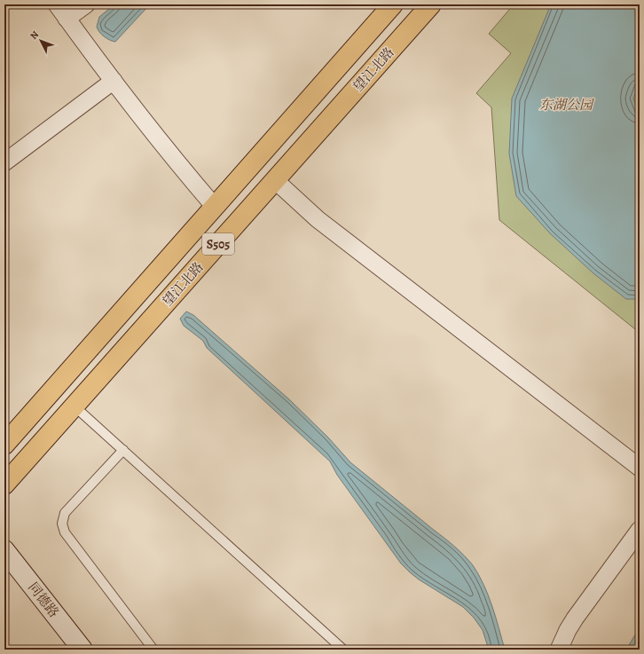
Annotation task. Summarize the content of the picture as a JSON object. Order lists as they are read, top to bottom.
{
  "streets": {
    "main road": ["望江北路", "S505"],
    "street": ["同德路"]
  },
  "parks": ["东湖公园"],
  "north": "top left"
}
